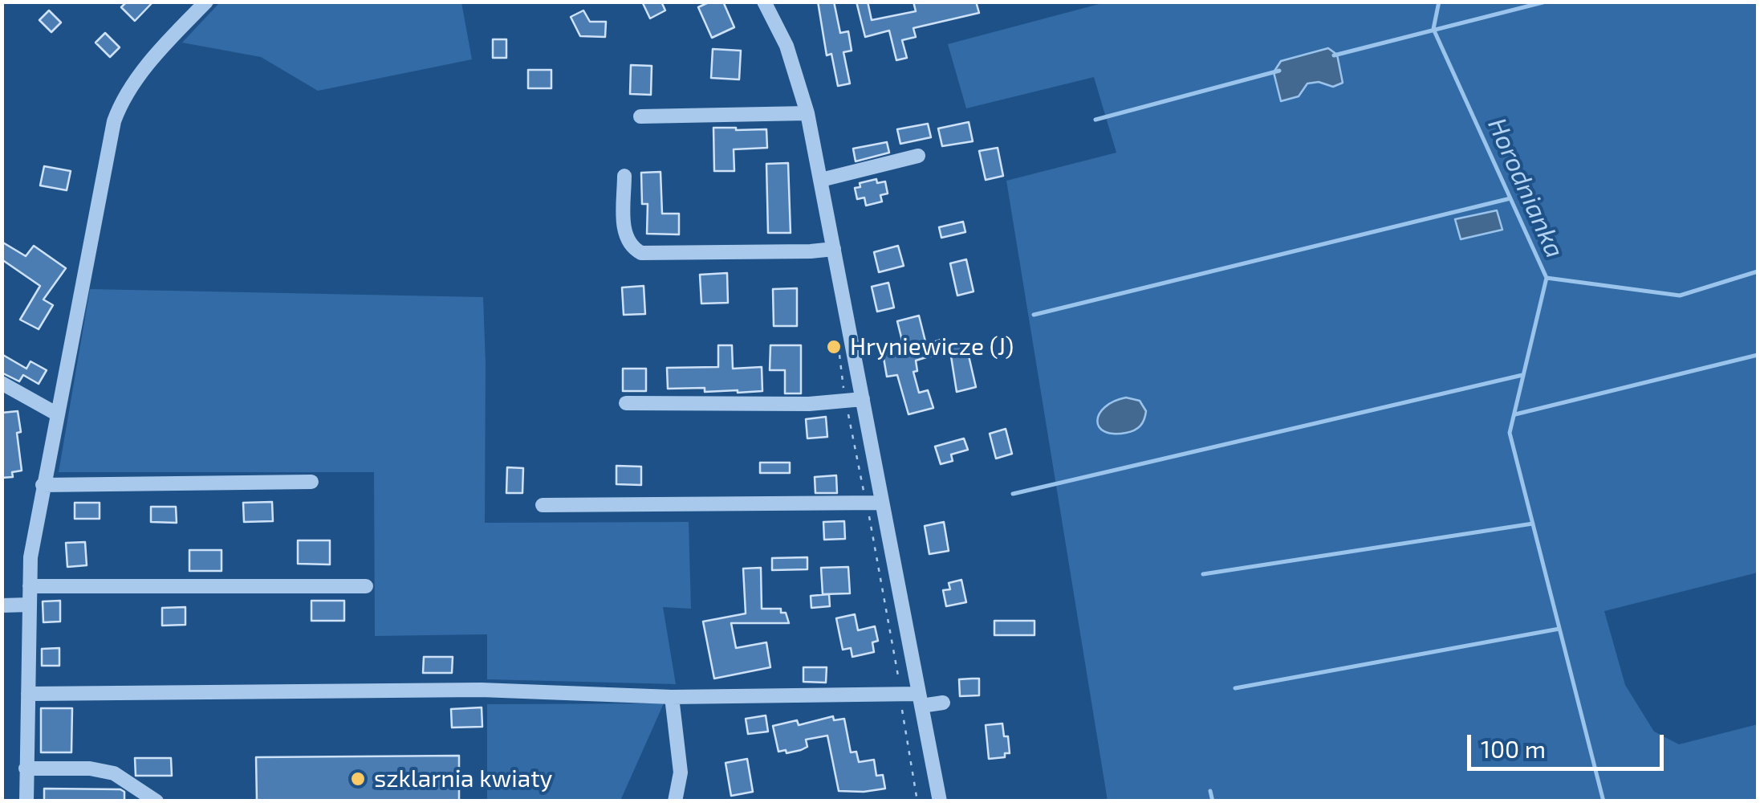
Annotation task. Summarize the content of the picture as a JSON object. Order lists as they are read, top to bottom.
{
  "water": ["Horodnianka"],
  "places": ["Hryniewicze (J)", "szklarnia kwiaty"],
  "scale_bar": "100 m"
}
